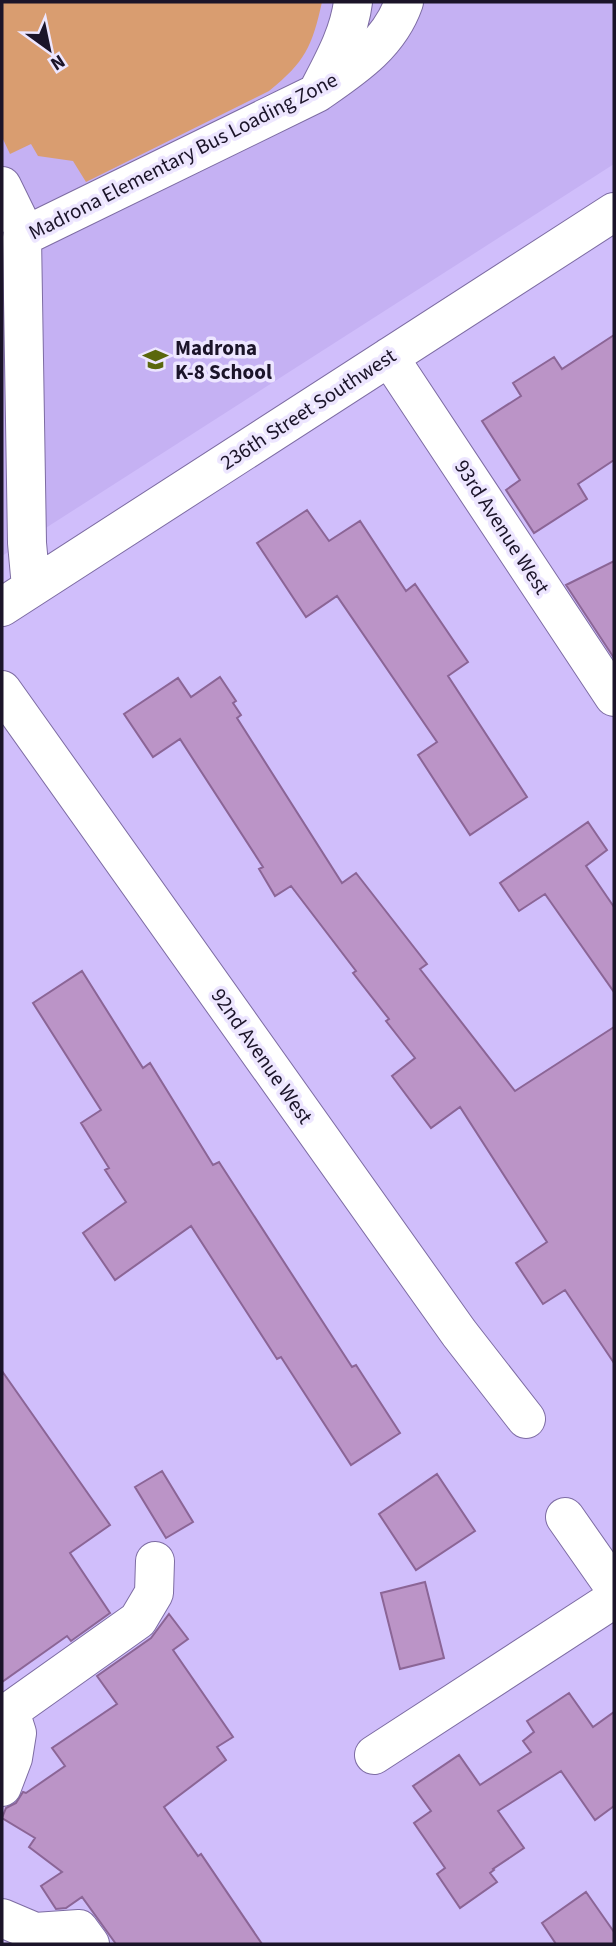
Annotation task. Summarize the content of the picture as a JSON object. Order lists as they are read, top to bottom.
{
  "streets": {
    "street": [
      "Madrona Elementary Bus Loading Zone",
      "236th Street Southwest",
      "93rd Avenue West",
      "92nd Avenue West"
    ]
  },
  "crossings": [
    ["Madrona Elementary Bus Loading Zone", "236th Street Southwest"],
    ["236th Street Southwest", "93rd Avenue West"]
  ],
  "places": {
    "school or university": ["Madrona K-8 School"]
  },
  "north": "bottom right"
}
